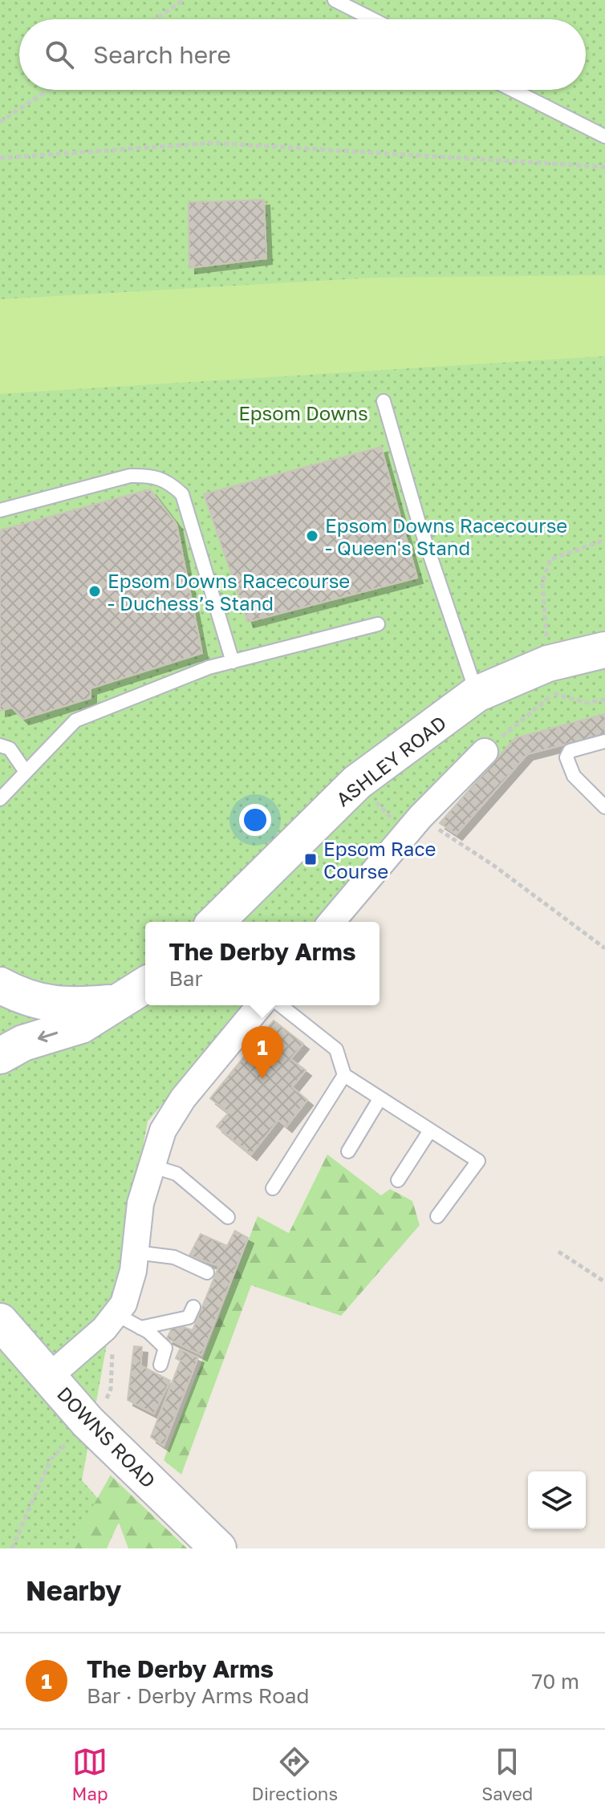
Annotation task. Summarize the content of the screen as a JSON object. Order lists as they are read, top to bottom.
{
  "streets": {
    "main road": ["ASHLEY ROAD", "DOWNS ROAD"]
  },
  "parks": ["Epsom Downs"],
  "places": {
    "other": ["Epsom Downs Racecourse - Queen's Stand", "Epsom Downs Racecourse - Duchess’s Stand"],
    "transit": ["Epsom Race Course"]
  },
  "page": {
    "search": "Search here",
    "popup": ["The Derby Arms", "Bar"],
    "pins": "1",
    "heading": "Nearby",
    "list": [
      {
        "mark": "1",
        "name": "The Derby Arms",
        "note": "Bar · Derby Arms Road",
        "value": "70 m"
      }
    ],
    "nav": ["Map", "Directions", "Saved"]
  }
}
